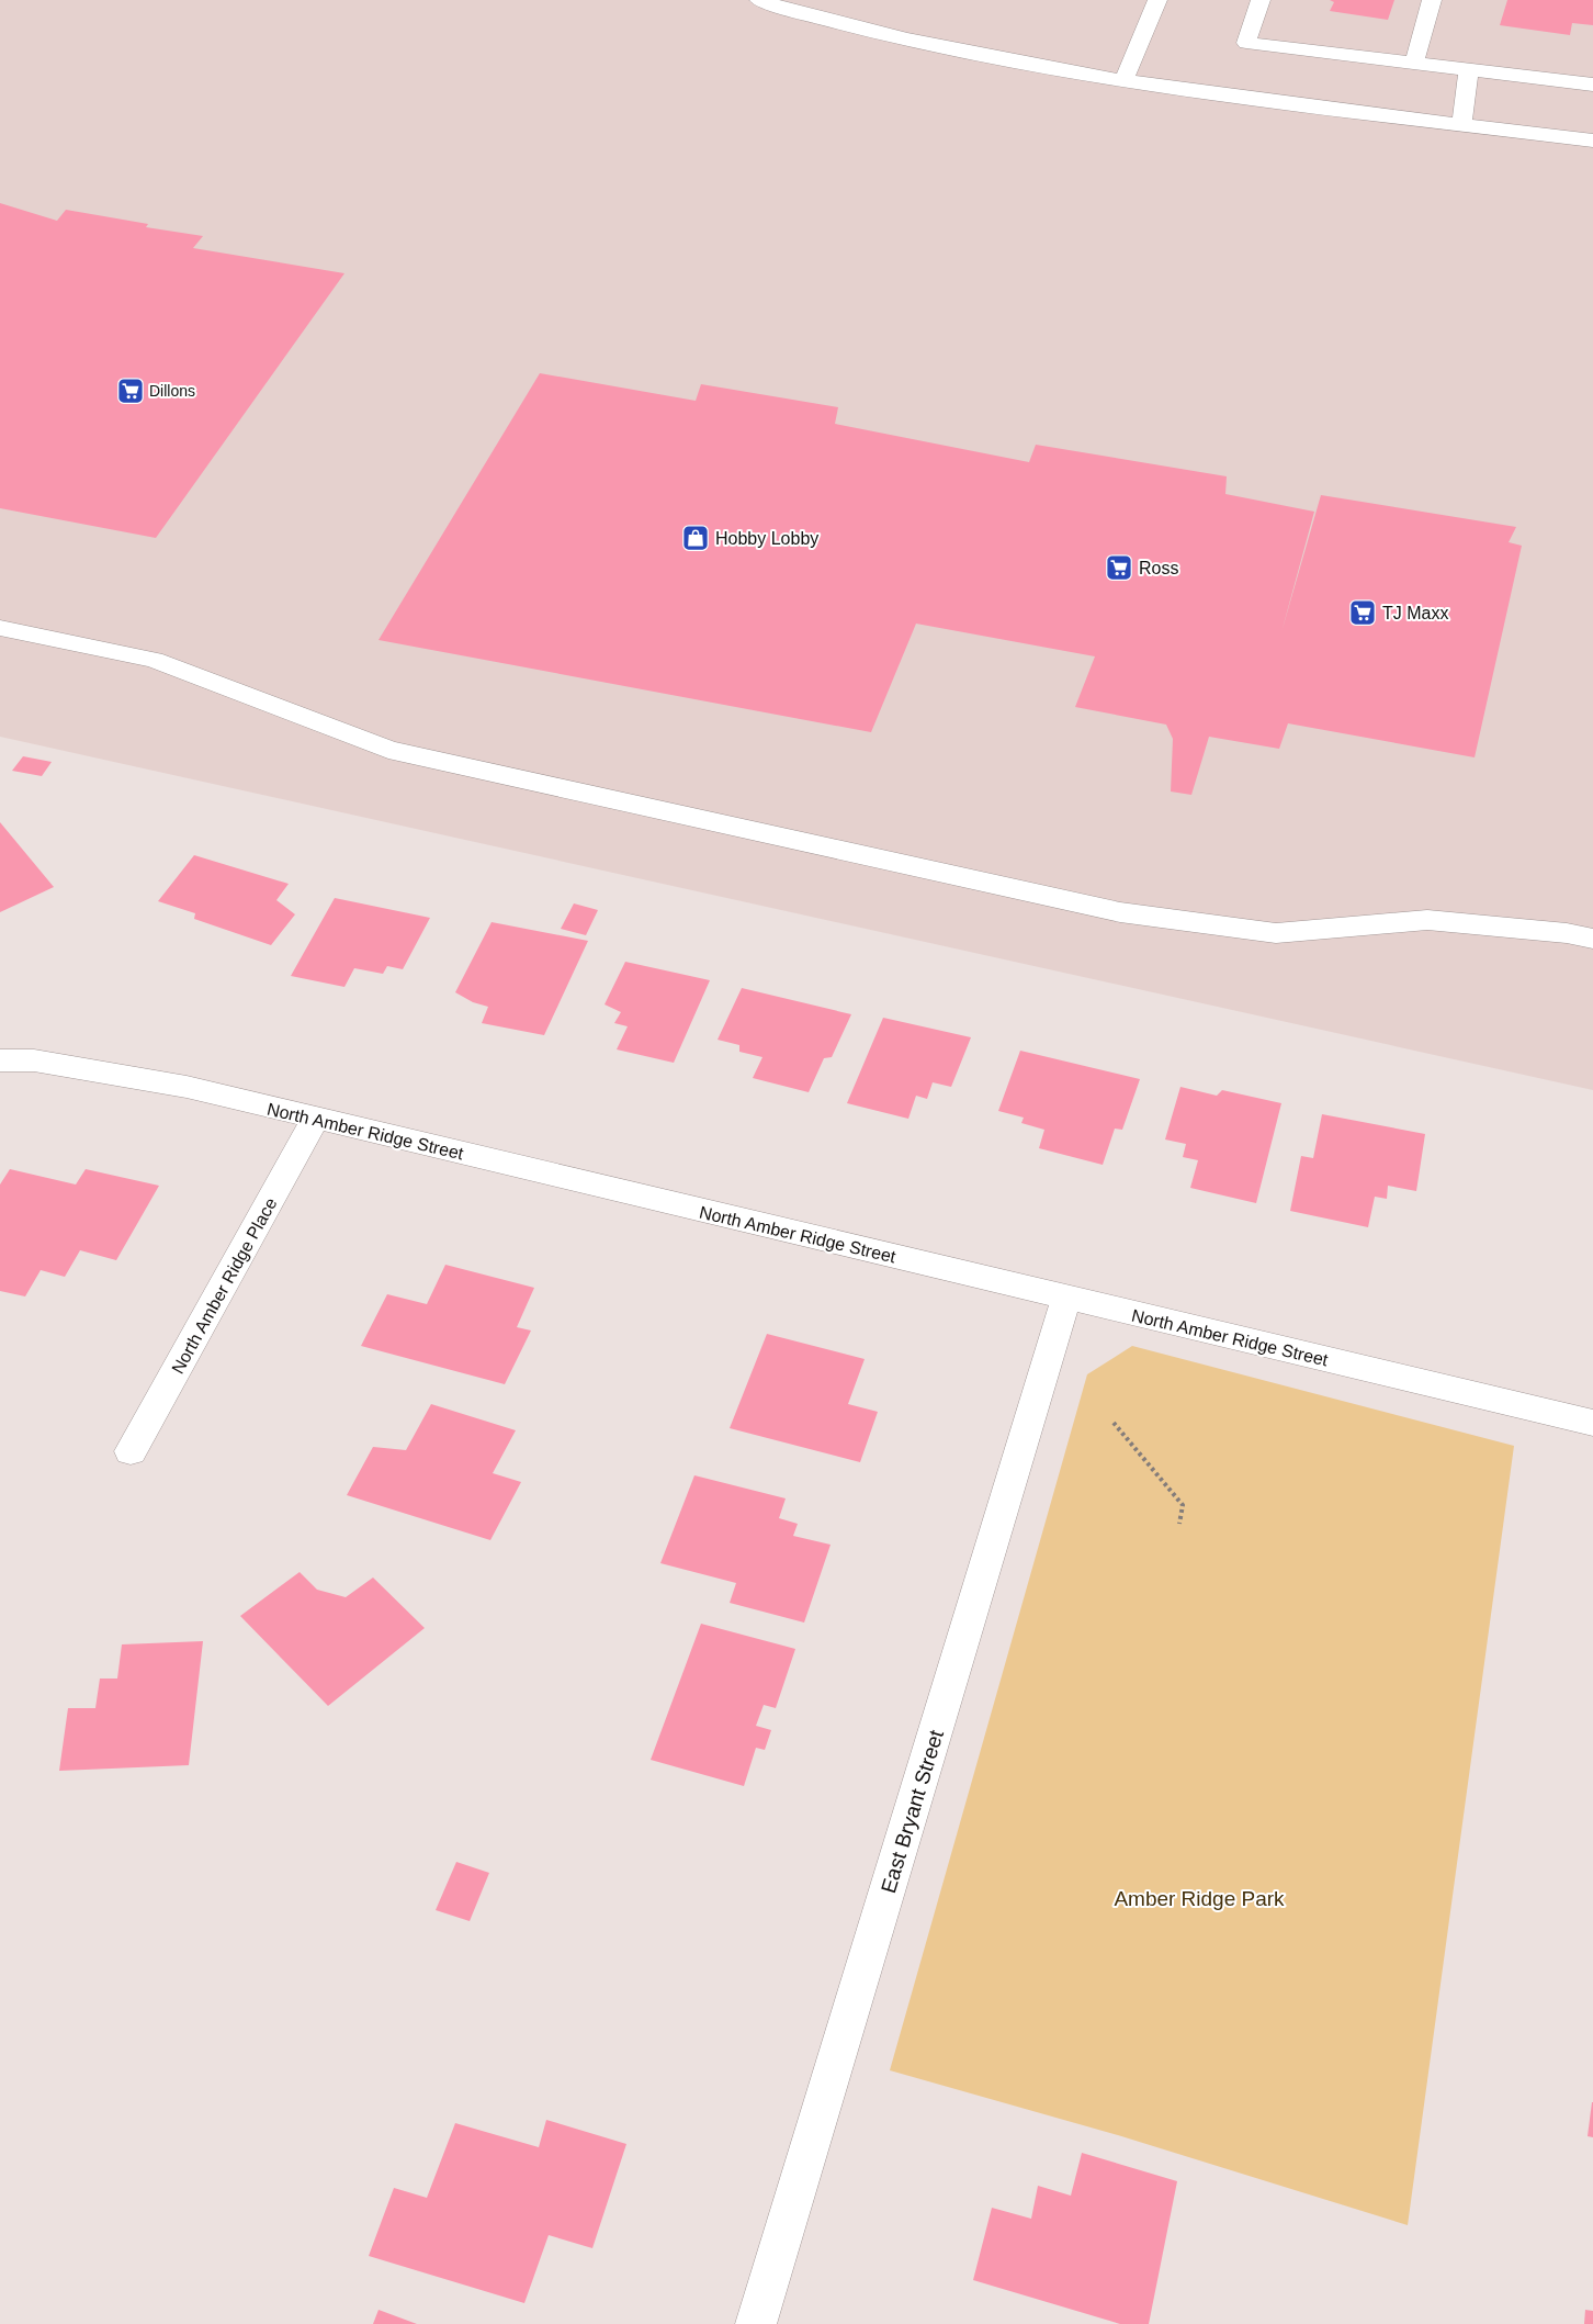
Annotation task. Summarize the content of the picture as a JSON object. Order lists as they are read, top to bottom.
{
  "streets": {
    "street": ["North Amber Ridge Street", "North Amber Ridge Place", "East Bryant Street"]
  },
  "crossings": [
    ["North Amber Ridge Street", "North Amber Ridge Place"],
    ["North Amber Ridge Street", "East Bryant Street"]
  ],
  "parks": ["Amber Ridge Park"],
  "places": {
    "supermarket": ["Dillons", "Ross", "TJ Maxx"],
    "shop": ["Hobby Lobby"]
  }
}
